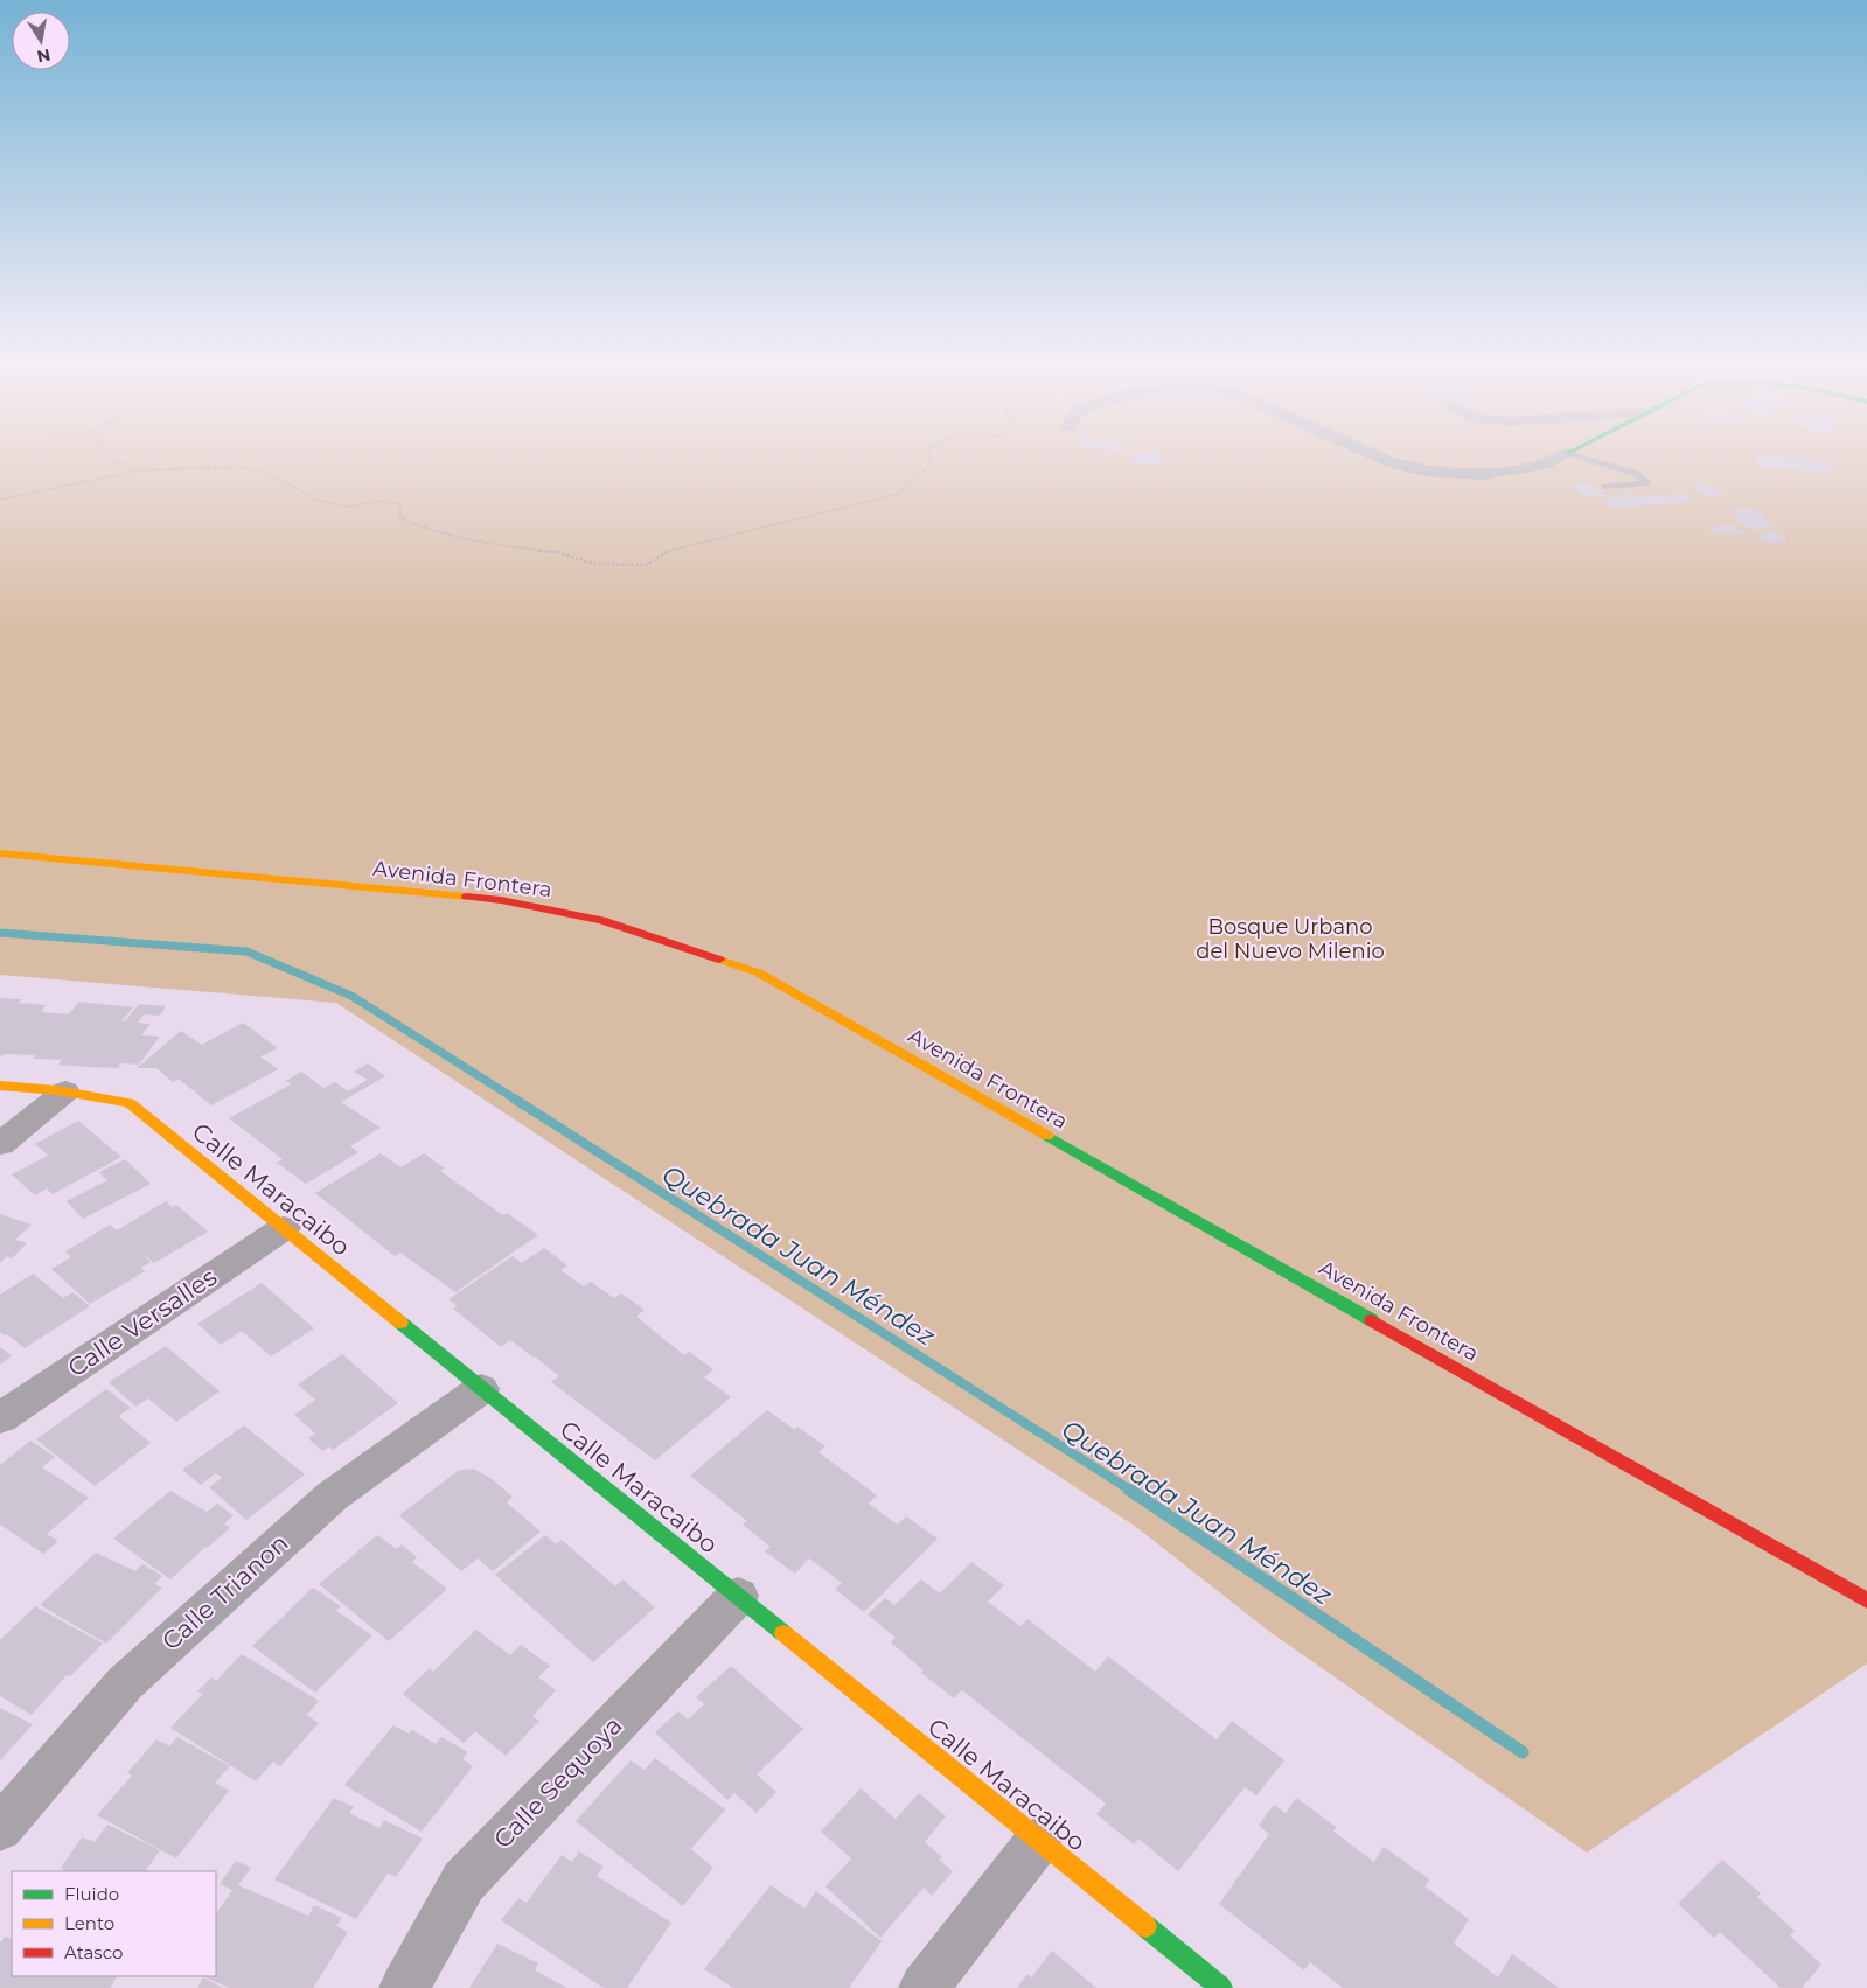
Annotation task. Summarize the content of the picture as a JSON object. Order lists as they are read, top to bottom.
{
  "streets": {
    "street": [
      "Avenida Frontera",
      "Calle Maracaibo",
      "Calle Versalles",
      "Calle Trianon",
      "Calle Sequoya"
    ]
  },
  "crossings": [
    ["Calle Maracaibo", "Calle Versalles"],
    ["Calle Maracaibo", "Calle Trianon"],
    ["Calle Maracaibo", "Calle Sequoya"]
  ],
  "water": ["Quebrada Juan Méndez"],
  "parks": ["Bosque Urbano del Nuevo Milenio"],
  "legend": ["Fluido", "Lento", "Atasco"],
  "north": "bottom"
}
